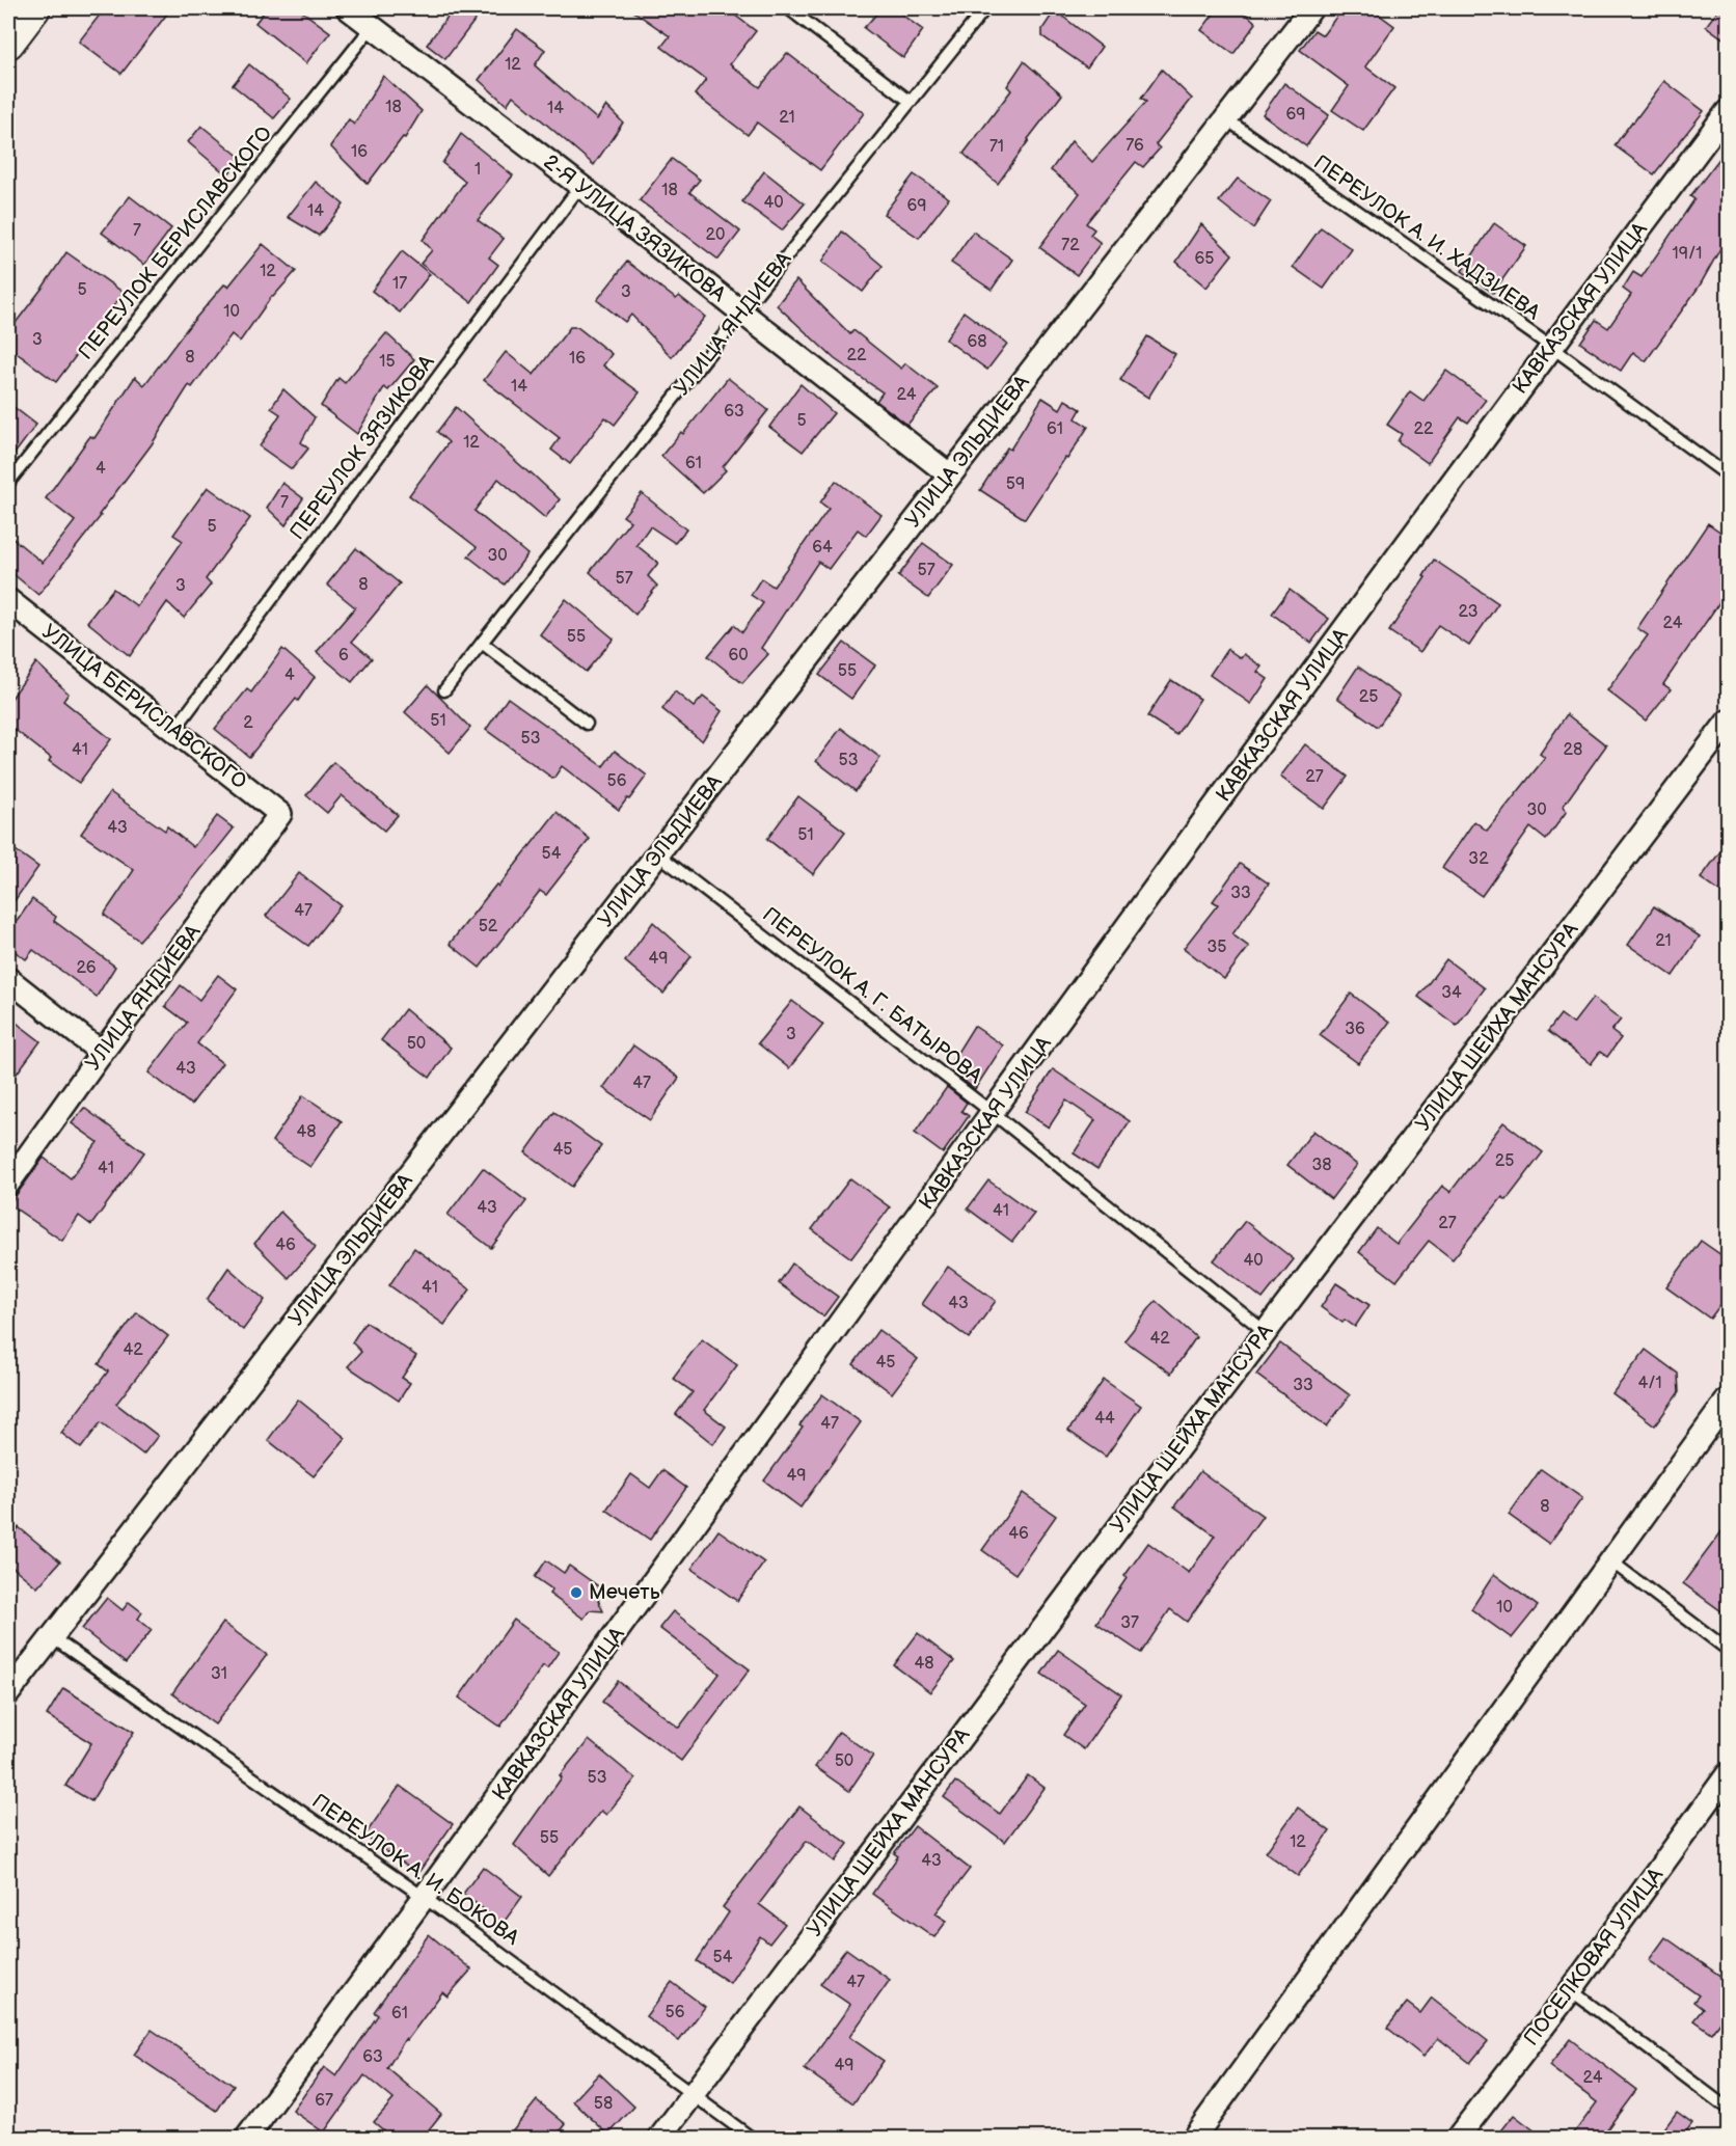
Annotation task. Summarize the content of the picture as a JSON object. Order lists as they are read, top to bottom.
{
  "streets": {
    "street": [
      "2-Я УЛИЦА ЗЯЗИКОВА",
      "КАВКАЗСКАЯ УЛИЦА",
      "УЛИЦА ЯНДИЕВА",
      "УЛИЦА ЭЛЬДИЕВА",
      "УЛИЦА БЕРИСЛАВСКОГО",
      "УЛИЦА ШЕЙХА МАНСУРА",
      "ПОСЕЛКОВАЯ УЛИЦА"
    ],
    "lane": [
      "ПЕРЕУЛОК А. И. ХАДЗИЕВА",
      "ПЕРЕУЛОК БЕРИСЛАВСКОГО",
      "ПЕРЕУЛОК ЗЯЗИКОВА",
      "ПЕРЕУЛОК А. Г. БАТЫРОВА",
      "ПЕРЕУЛОК А. И. БОКОВА"
    ]
  },
  "crossings": [
    ["2-Я УЛИЦА ЗЯЗИКОВА", "ПЕРЕУЛОК БЕРИСЛАВСКОГО"],
    ["2-Я УЛИЦА ЗЯЗИКОВА", "УЛИЦА ЯНДИЕВА"],
    ["2-Я УЛИЦА ЗЯЗИКОВА", "ПЕРЕУЛОК ЗЯЗИКОВА"],
    ["2-Я УЛИЦА ЗЯЗИКОВА", "УЛИЦА ЭЛЬДИЕВА"],
    ["ПЕРЕУЛОК А. И. ХАДЗИЕВА", "КАВКАЗСКАЯ УЛИЦА"],
    ["ПЕРЕУЛОК А. И. ХАДЗИЕВА", "УЛИЦА ЭЛЬДИЕВА"],
    ["КАВКАЗСКАЯ УЛИЦА", "ПЕРЕУЛОК А. Г. БАТЫРОВА"],
    ["КАВКАЗСКАЯ УЛИЦА", "ПЕРЕУЛОК А. И. БОКОВА"],
    ["УЛИЦА ЯНДИЕВА", "УЛИЦА БЕРИСЛАВСКОГО"],
    ["ПЕРЕУЛОК ЗЯЗИКОВА", "УЛИЦА БЕРИСЛАВСКОГО"],
    ["УЛИЦА ЭЛЬДИЕВА", "ПЕРЕУЛОК А. Г. БАТЫРОВА"],
    ["УЛИЦА ЭЛЬДИЕВА", "ПЕРЕУЛОК А. И. БОКОВА"],
    ["ПЕРЕУЛОК А. Г. БАТЫРОВА", "УЛИЦА ШЕЙХА МАНСУРА"],
    ["УЛИЦА ШЕЙХА МАНСУРА", "ПЕРЕУЛОК А. И. БОКОВА"]
  ],
  "places": ["Мечеть"],
  "house_numbers": [
    "12",
    "18",
    "14",
    "69",
    "21",
    "76",
    "71",
    "16",
    "1",
    "18",
    "40",
    "69",
    "14",
    "7",
    "20",
    "72",
    "19/1",
    "65",
    "12",
    "17",
    "5",
    "3",
    "10",
    "3",
    "68",
    "22",
    "8",
    "16",
    "15",
    "14",
    "24",
    "63",
    "5",
    "61",
    "22",
    "12",
    "61",
    "4",
    "59",
    "7",
    "5",
    "64",
    "30",
    "57",
    "57",
    "8",
    "3",
    "23",
    "24",
    "55",
    "6",
    "60",
    "55",
    "4",
    "25",
    "51",
    "2",
    "53",
    "41",
    "28",
    "53",
    "27",
    "56",
    "30",
    "43",
    "51",
    "54",
    "32",
    "33",
    "47",
    "52",
    "21",
    "35",
    "49",
    "26",
    "34",
    "36",
    "3",
    "50",
    "43",
    "47",
    "48",
    "45",
    "25",
    "38",
    "41",
    "43",
    "41",
    "27",
    "46",
    "40",
    "41",
    "43",
    "42",
    "42",
    "45",
    "4/1",
    "33",
    "44",
    "47",
    "49",
    "8",
    "46",
    "10",
    "37",
    "48",
    "31",
    "50",
    "53",
    "55",
    "12",
    "43",
    "54",
    "47",
    "56",
    "61",
    "63",
    "49",
    "24",
    "67",
    "58"
  ]
}
